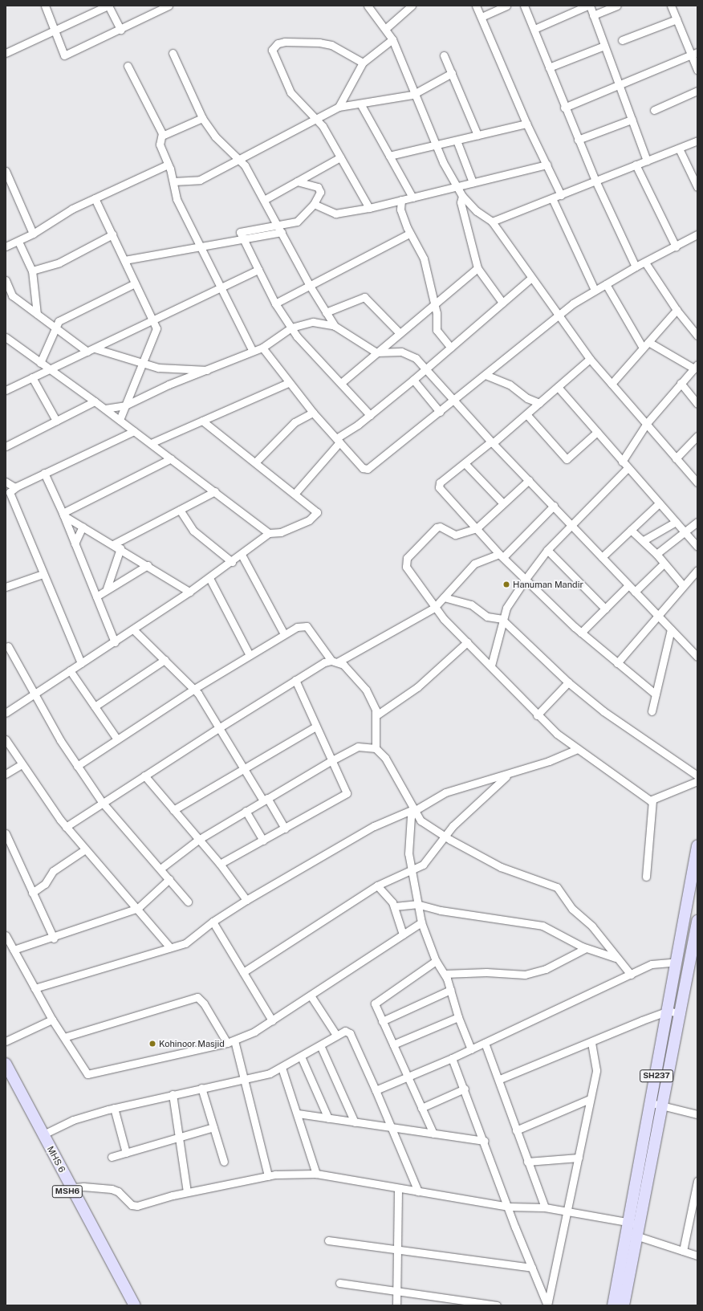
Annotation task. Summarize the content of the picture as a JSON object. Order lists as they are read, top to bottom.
{
  "streets": {
    "main road": ["SH237", "MHS 6", "MSH6"]
  },
  "crossings": [
    ["MHS 6", "MSH6"]
  ],
  "places": ["Hanuman Mandir", "Kohinoor Masjid"]
}
